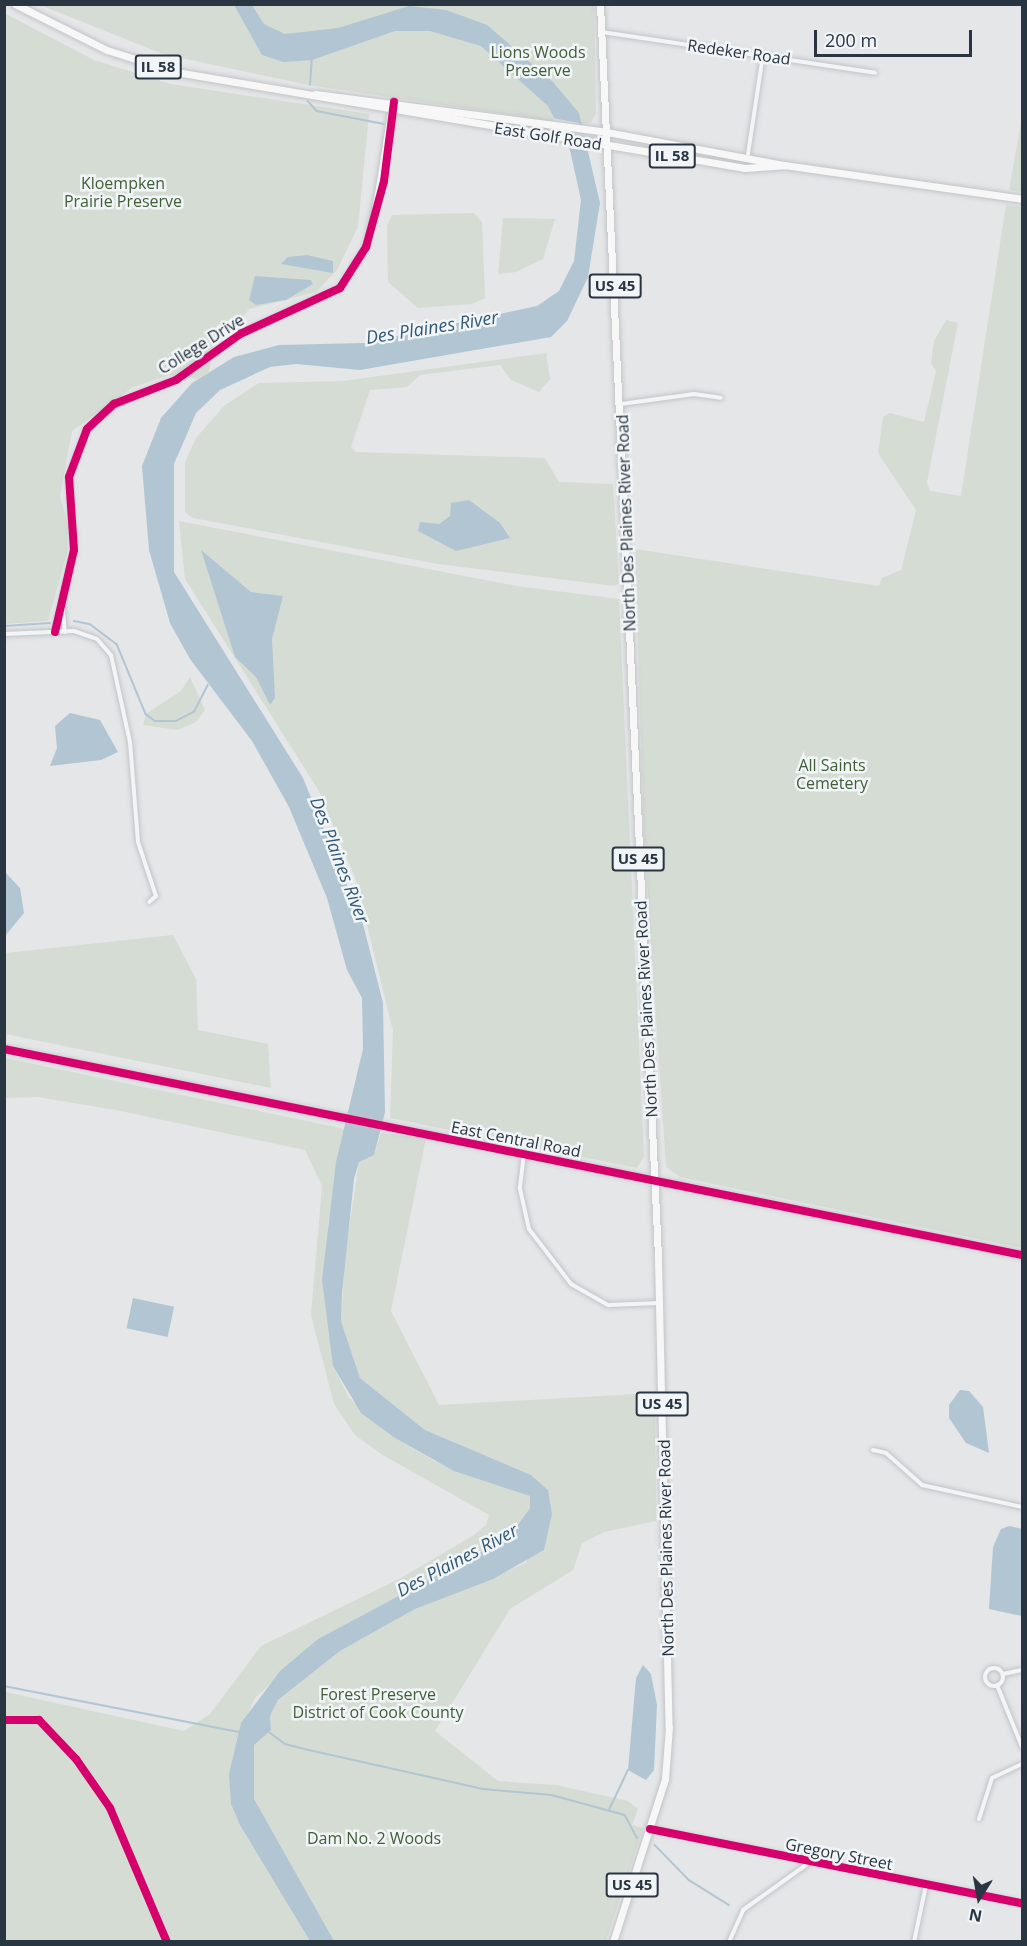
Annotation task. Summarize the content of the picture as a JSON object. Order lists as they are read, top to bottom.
{
  "streets": {
    "main road": [
      "IL 58",
      "East Golf Road",
      "US 45",
      "North Des Plaines River Road",
      "East Central Road"
    ],
    "street": ["Redeker Road", "College Drive", "Gregory Street"]
  },
  "crossings": [
    ["Redeker Road", "US 45"],
    ["Redeker Road", "North Des Plaines River Road"],
    ["East Golf Road", "College Drive"],
    ["East Golf Road", "North Des Plaines River Road"],
    ["US 45", "North Des Plaines River Road"],
    ["North Des Plaines River Road", "East Central Road"],
    ["North Des Plaines River Road", "Gregory Street"]
  ],
  "water": ["Des Plaines River"],
  "parks": [
    "Lions Woods Preserve",
    "Kloempken Prairie Preserve",
    "All Saints Cemetery",
    "Forest Preserve District of Cook County",
    "Dam No. 2 Woods"
  ],
  "scale_bar": "200 m",
  "north": "bottom"
}
